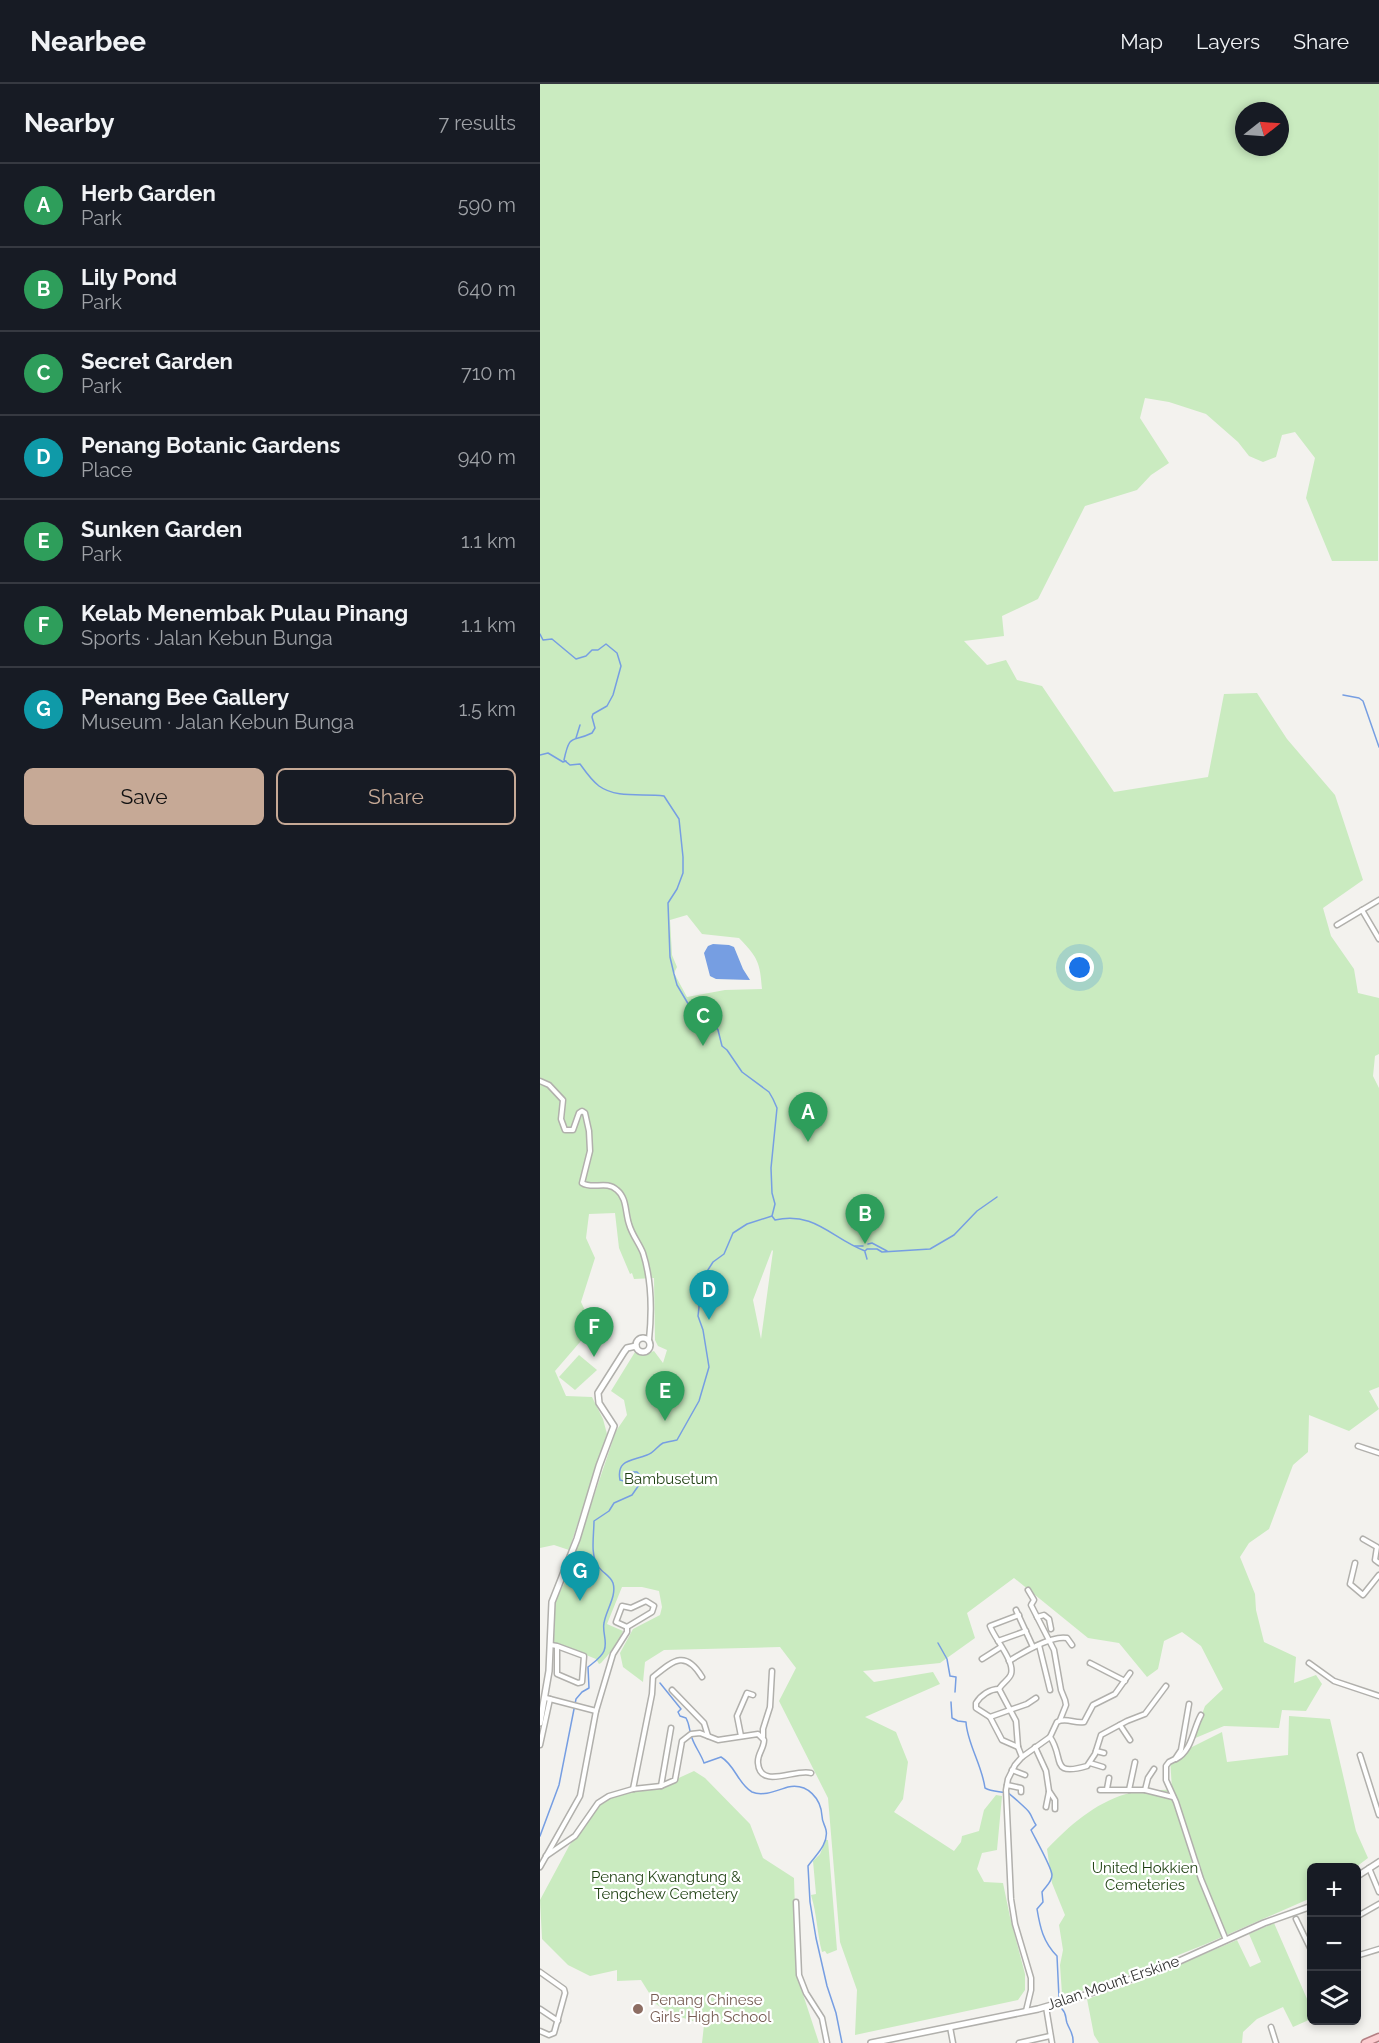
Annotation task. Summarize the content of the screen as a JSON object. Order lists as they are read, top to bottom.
{
  "streets": {
    "main road": ["Jalan Mount Erskine"]
  },
  "parks": ["Bambusetum", "United Hokkien Cemeteries", "Penang Kwangtung & Tengchew Cemetery"],
  "places": ["Penang Chinese Girls' High School"],
  "north": "right",
  "page": {
    "header": "Nearbee",
    "nav": ["Map", "Layers", "Share"],
    "heading": ["Nearby", "7 results"],
    "list": [
      {
        "mark": "A",
        "name": "Herb Garden",
        "note": "Park",
        "value": "590 m"
      },
      {
        "mark": "B",
        "name": "Lily Pond",
        "note": "Park",
        "value": "640 m"
      },
      {
        "mark": "C",
        "name": "Secret Garden",
        "note": "Park",
        "value": "710 m"
      },
      {
        "mark": "D",
        "name": "Penang Botanic Gardens",
        "note": "Place",
        "value": "940 m"
      },
      {
        "mark": "E",
        "name": "Sunken Garden",
        "note": "Park",
        "value": "1.1 km"
      },
      {
        "mark": "F",
        "name": "Kelab Menembak Pulau Pinang",
        "note": "Sports · Jalan Kebun Bunga",
        "value": "1.1 km"
      },
      {
        "mark": "G",
        "name": "Penang Bee Gallery",
        "note": "Museum · Jalan Kebun Bunga",
        "value": "1.5 km"
      }
    ],
    "buttons": ["Save", "Share"],
    "pins": [
      "C",
      "A",
      "B",
      "D",
      "F",
      "E",
      "G"
    ],
    "map_buttons": ["+", "−"]
  }
}
